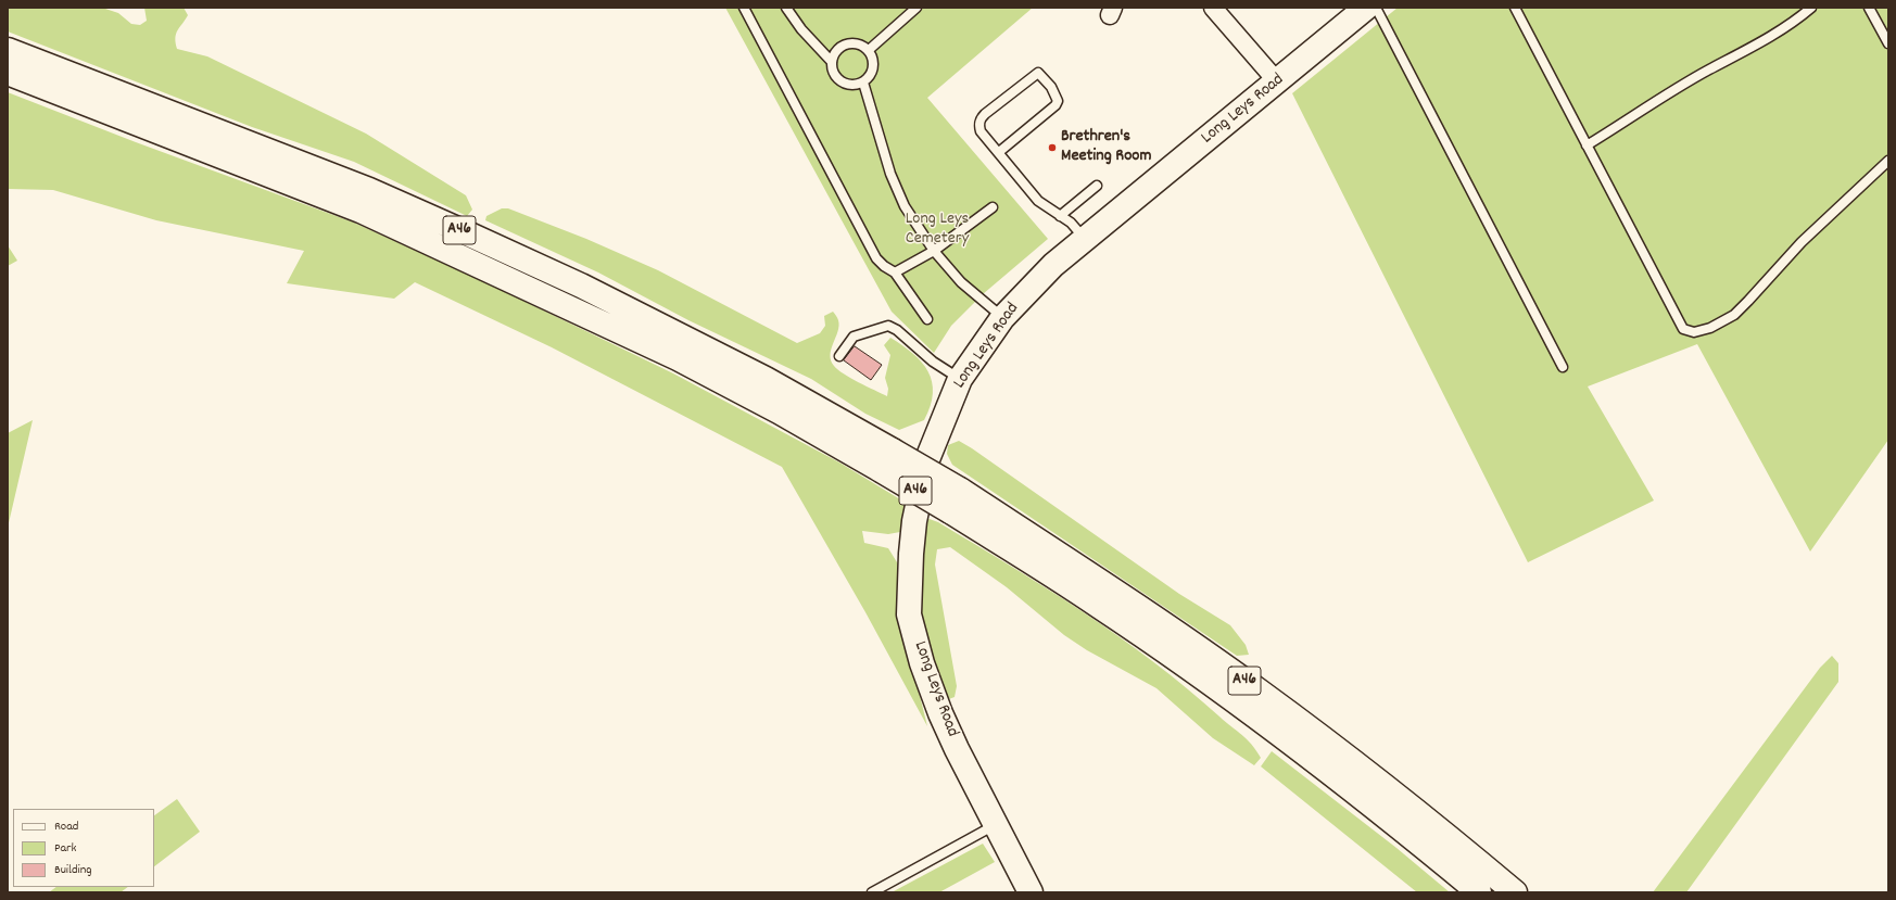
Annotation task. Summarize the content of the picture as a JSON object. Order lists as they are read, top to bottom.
{
  "streets": {
    "main road": ["Long Leys Road", "A46"]
  },
  "parks": ["Long Leys Cemetery"],
  "places": ["Brethren's Meeting Room"],
  "legend": ["Road", "Park", "Building"]
}
